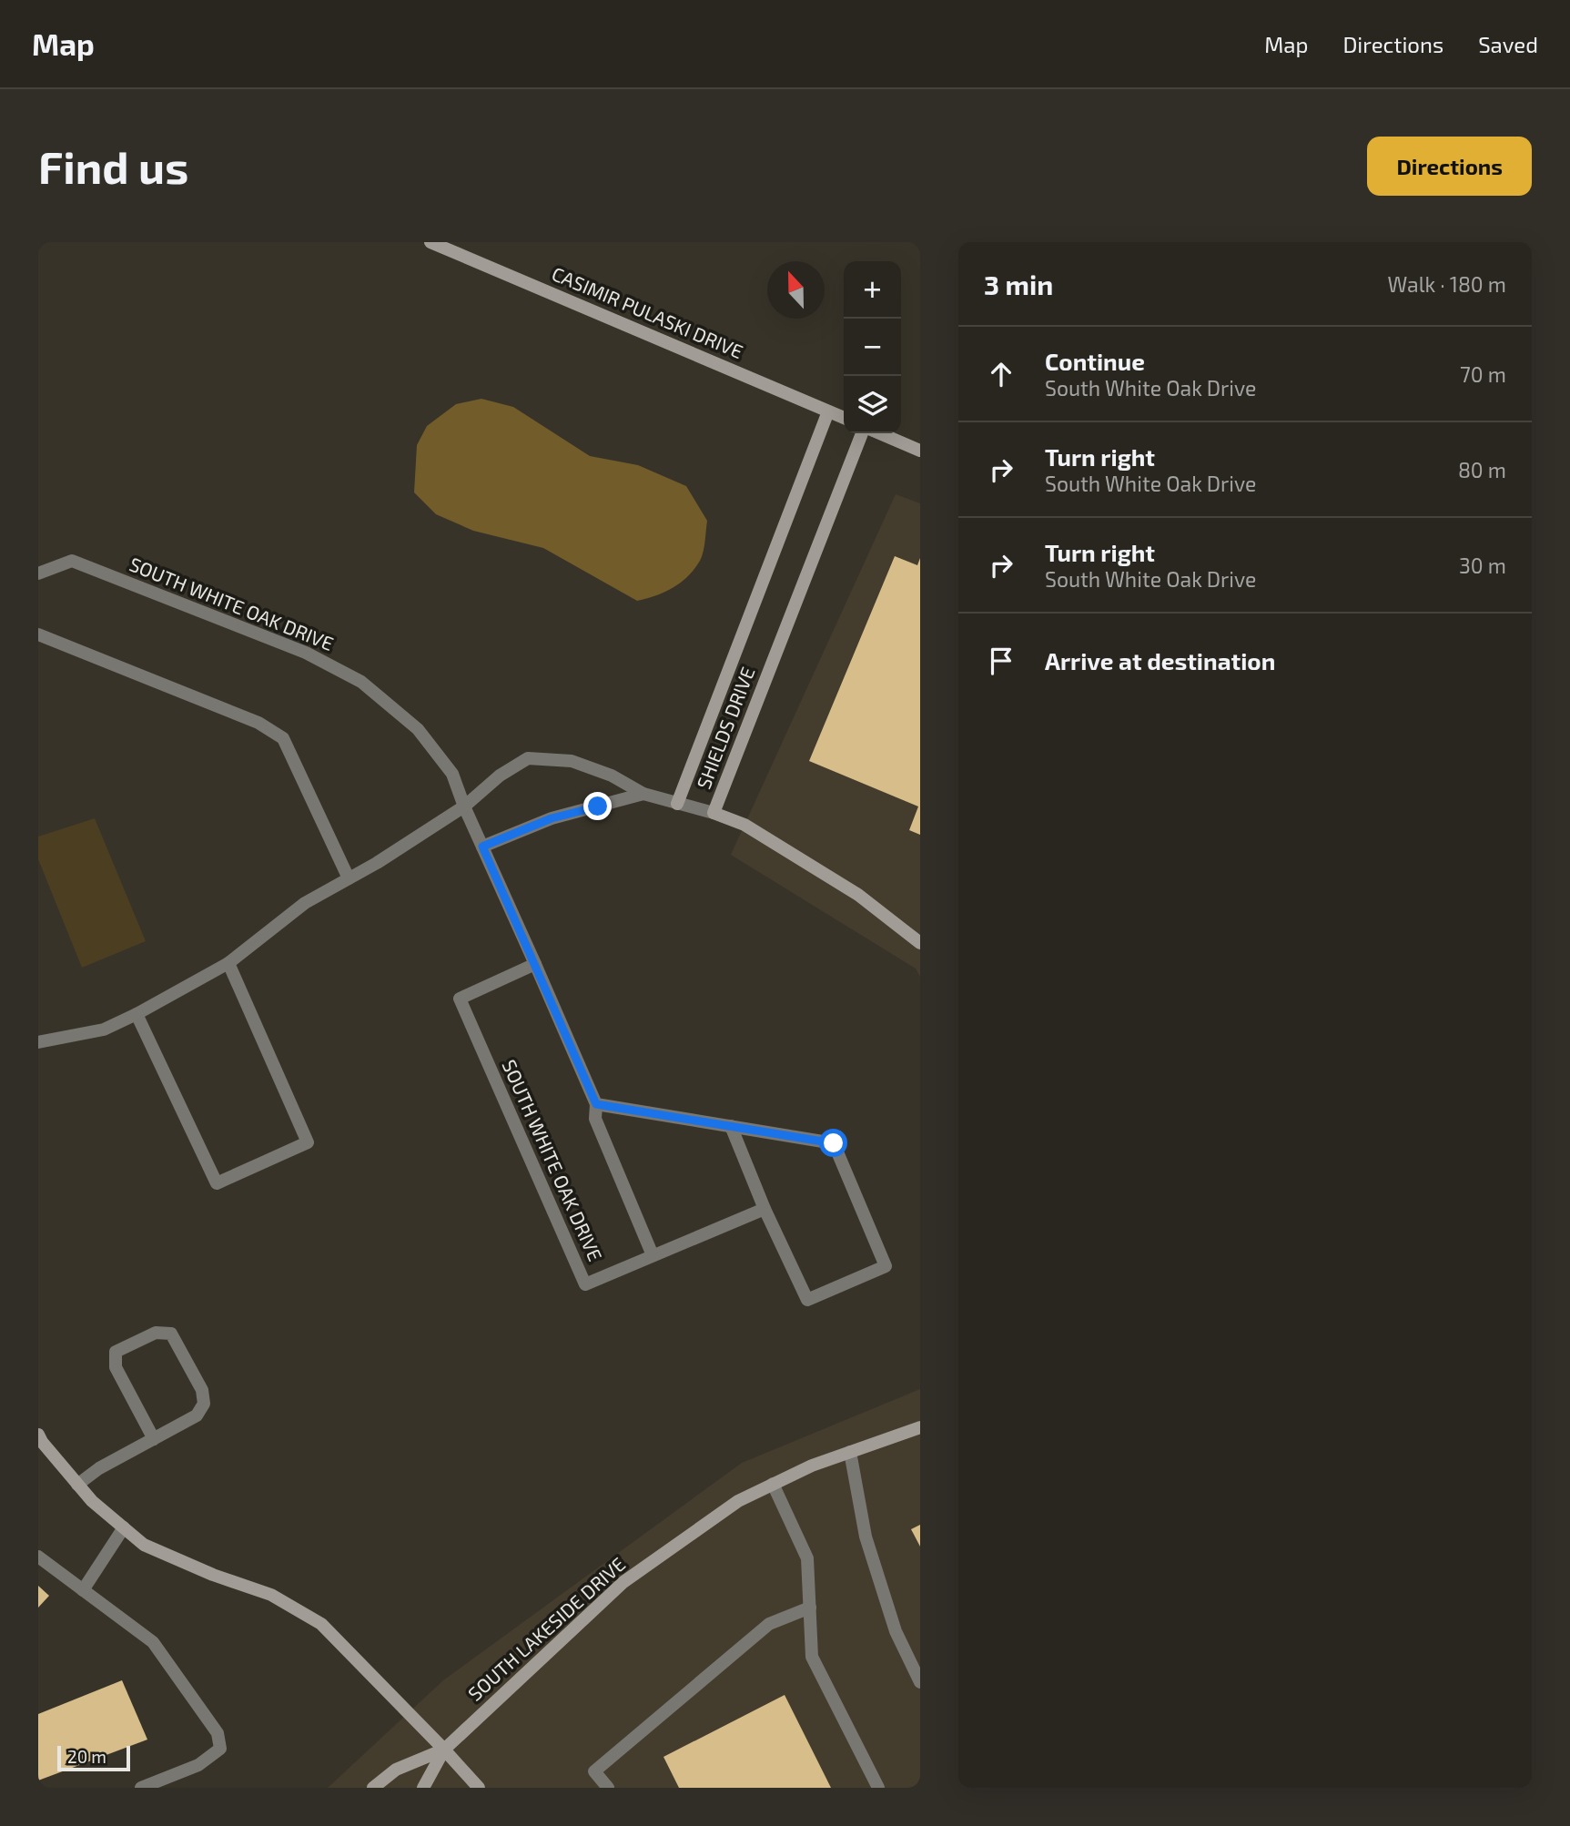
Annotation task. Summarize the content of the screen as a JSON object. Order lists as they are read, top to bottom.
{
  "streets": {
    "street": [
      "CASIMIR PULASKI DRIVE",
      "SOUTH WHITE OAK DRIVE",
      "SHIELDS DRIVE",
      "SOUTH LAKESIDE DRIVE"
    ]
  },
  "crossings": [
    ["CASIMIR PULASKI DRIVE", "SHIELDS DRIVE"]
  ],
  "scale_bar": "20 m",
  "north": "top",
  "page": {
    "header": "Map",
    "nav": ["Map", "Directions", "Saved"],
    "buttons": "Directions",
    "title": "Find us",
    "heading": ["3 min", "Walk · 180 m"],
    "map_buttons": ["+", "−"],
    "list": [
      ["Continue", "South White Oak Drive", "70 m"],
      ["Turn right", "South White Oak Drive", "80 m"],
      ["Turn right", "South White Oak Drive", "30 m"],
      "Arrive at destination"
    ],
    "scale": "20 m"
  }
}
